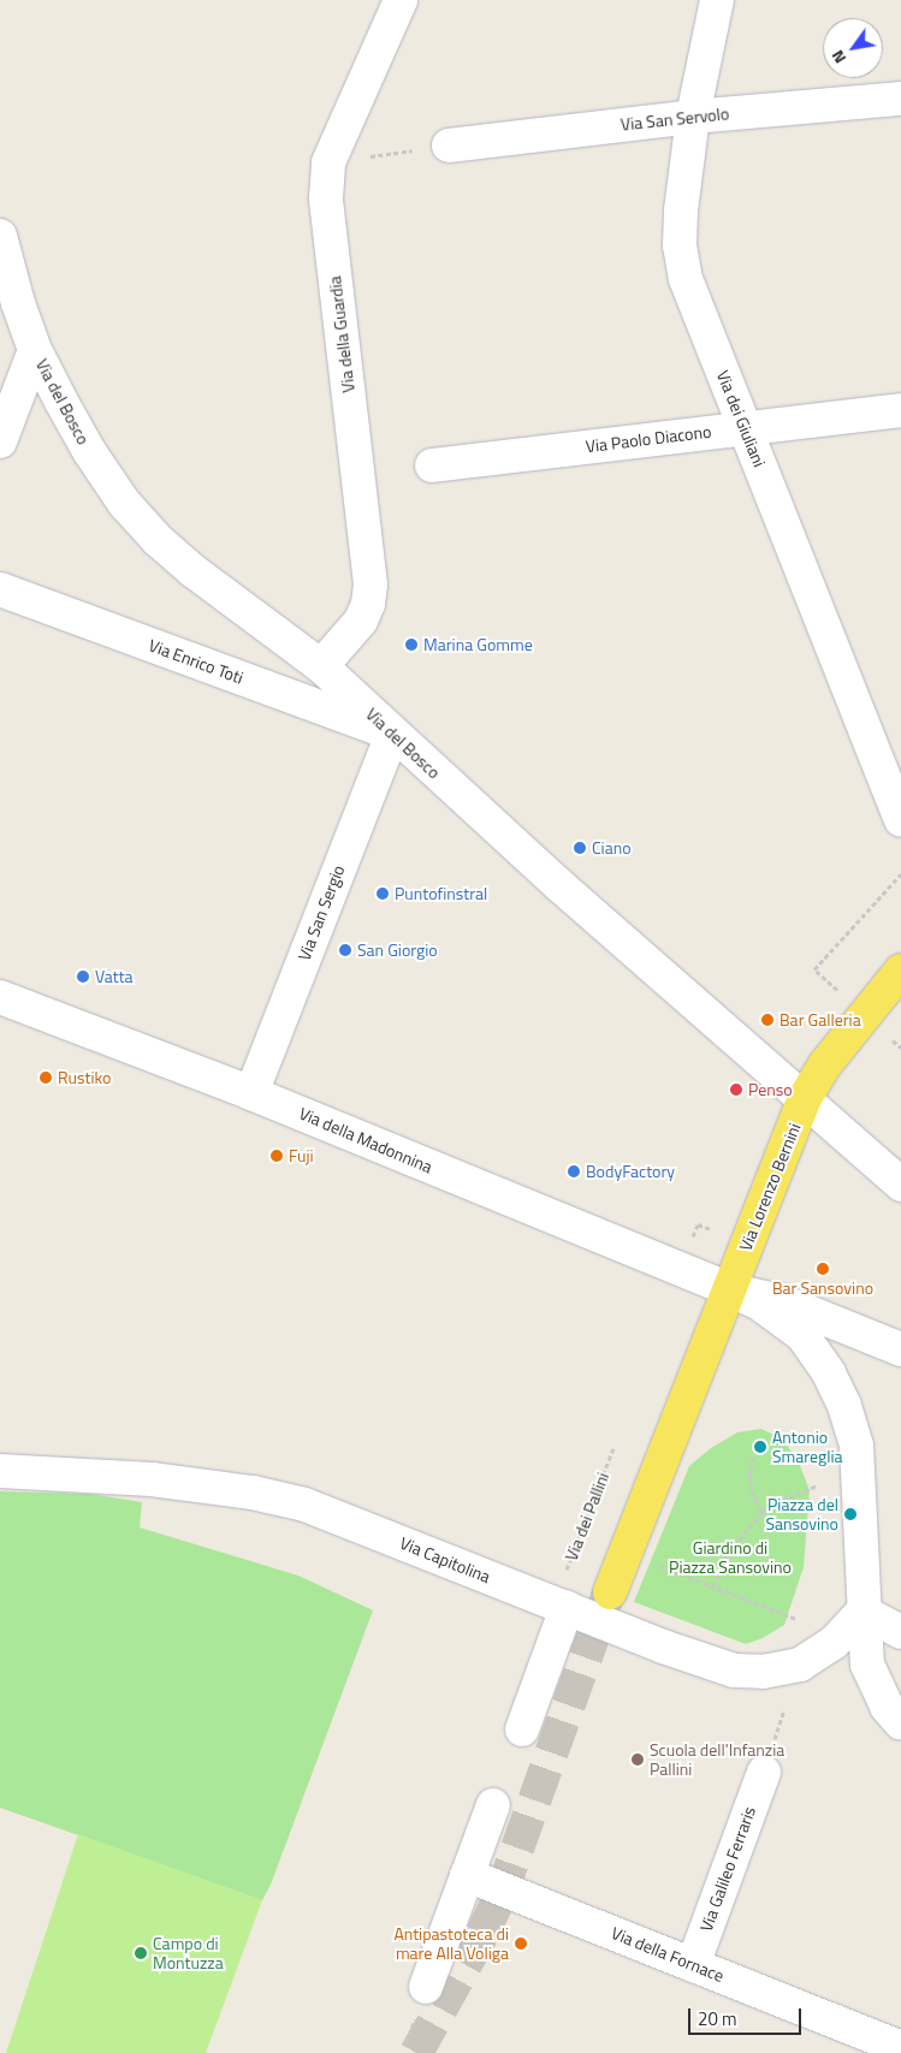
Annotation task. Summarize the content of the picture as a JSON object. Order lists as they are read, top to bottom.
{
  "streets": {
    "main road": ["Via Lorenzo Bernini"],
    "street": [
      "Via San Servolo",
      "Via della Guardia",
      "Via del Bosco",
      "Via dei Giuliani",
      "Via Paolo Diacono",
      "Via Enrico Toti",
      "Via San Sergio",
      "Via della Madonnina",
      "Via Capitolina",
      "Via Galileo Ferraris",
      "Via della Fornace"
    ],
    "path": ["Via dei Pallini"]
  },
  "crossings": [
    ["Via San Servolo", "Via dei Giuliani"],
    ["Via della Guardia", "Via del Bosco"],
    ["Via del Bosco", "Via Enrico Toti"],
    ["Via del Bosco", "Via San Sergio"],
    ["Via del Bosco", "Via Lorenzo Bernini"],
    ["Via dei Giuliani", "Via Paolo Diacono"],
    ["Via Enrico Toti", "Via San Sergio"],
    ["Via San Sergio", "Via della Madonnina"],
    ["Via della Madonnina", "Via Lorenzo Bernini"],
    ["Via dei Pallini", "Via Capitolina"],
    ["Via Galileo Ferraris", "Via della Fornace"]
  ],
  "parks": ["Giardino di Piazza Sansovino"],
  "places": [
    "Marina Gomme",
    "Ciano",
    "Puntofinstral",
    "San Giorgio",
    "Vatta",
    "Bar Galleria",
    "Rustiko",
    "Penso",
    "Fuji",
    "BodyFactory",
    "Bar Sansovino",
    "Antonio Smareglia",
    "Piazza del Sansovino",
    "Scuola dell'Infanzia Pallini",
    "Antipastoteca di mare Alla Voliga",
    "Campo di Montuzza"
  ],
  "scale_bar": "20 m",
  "north": "bottom left"
}
